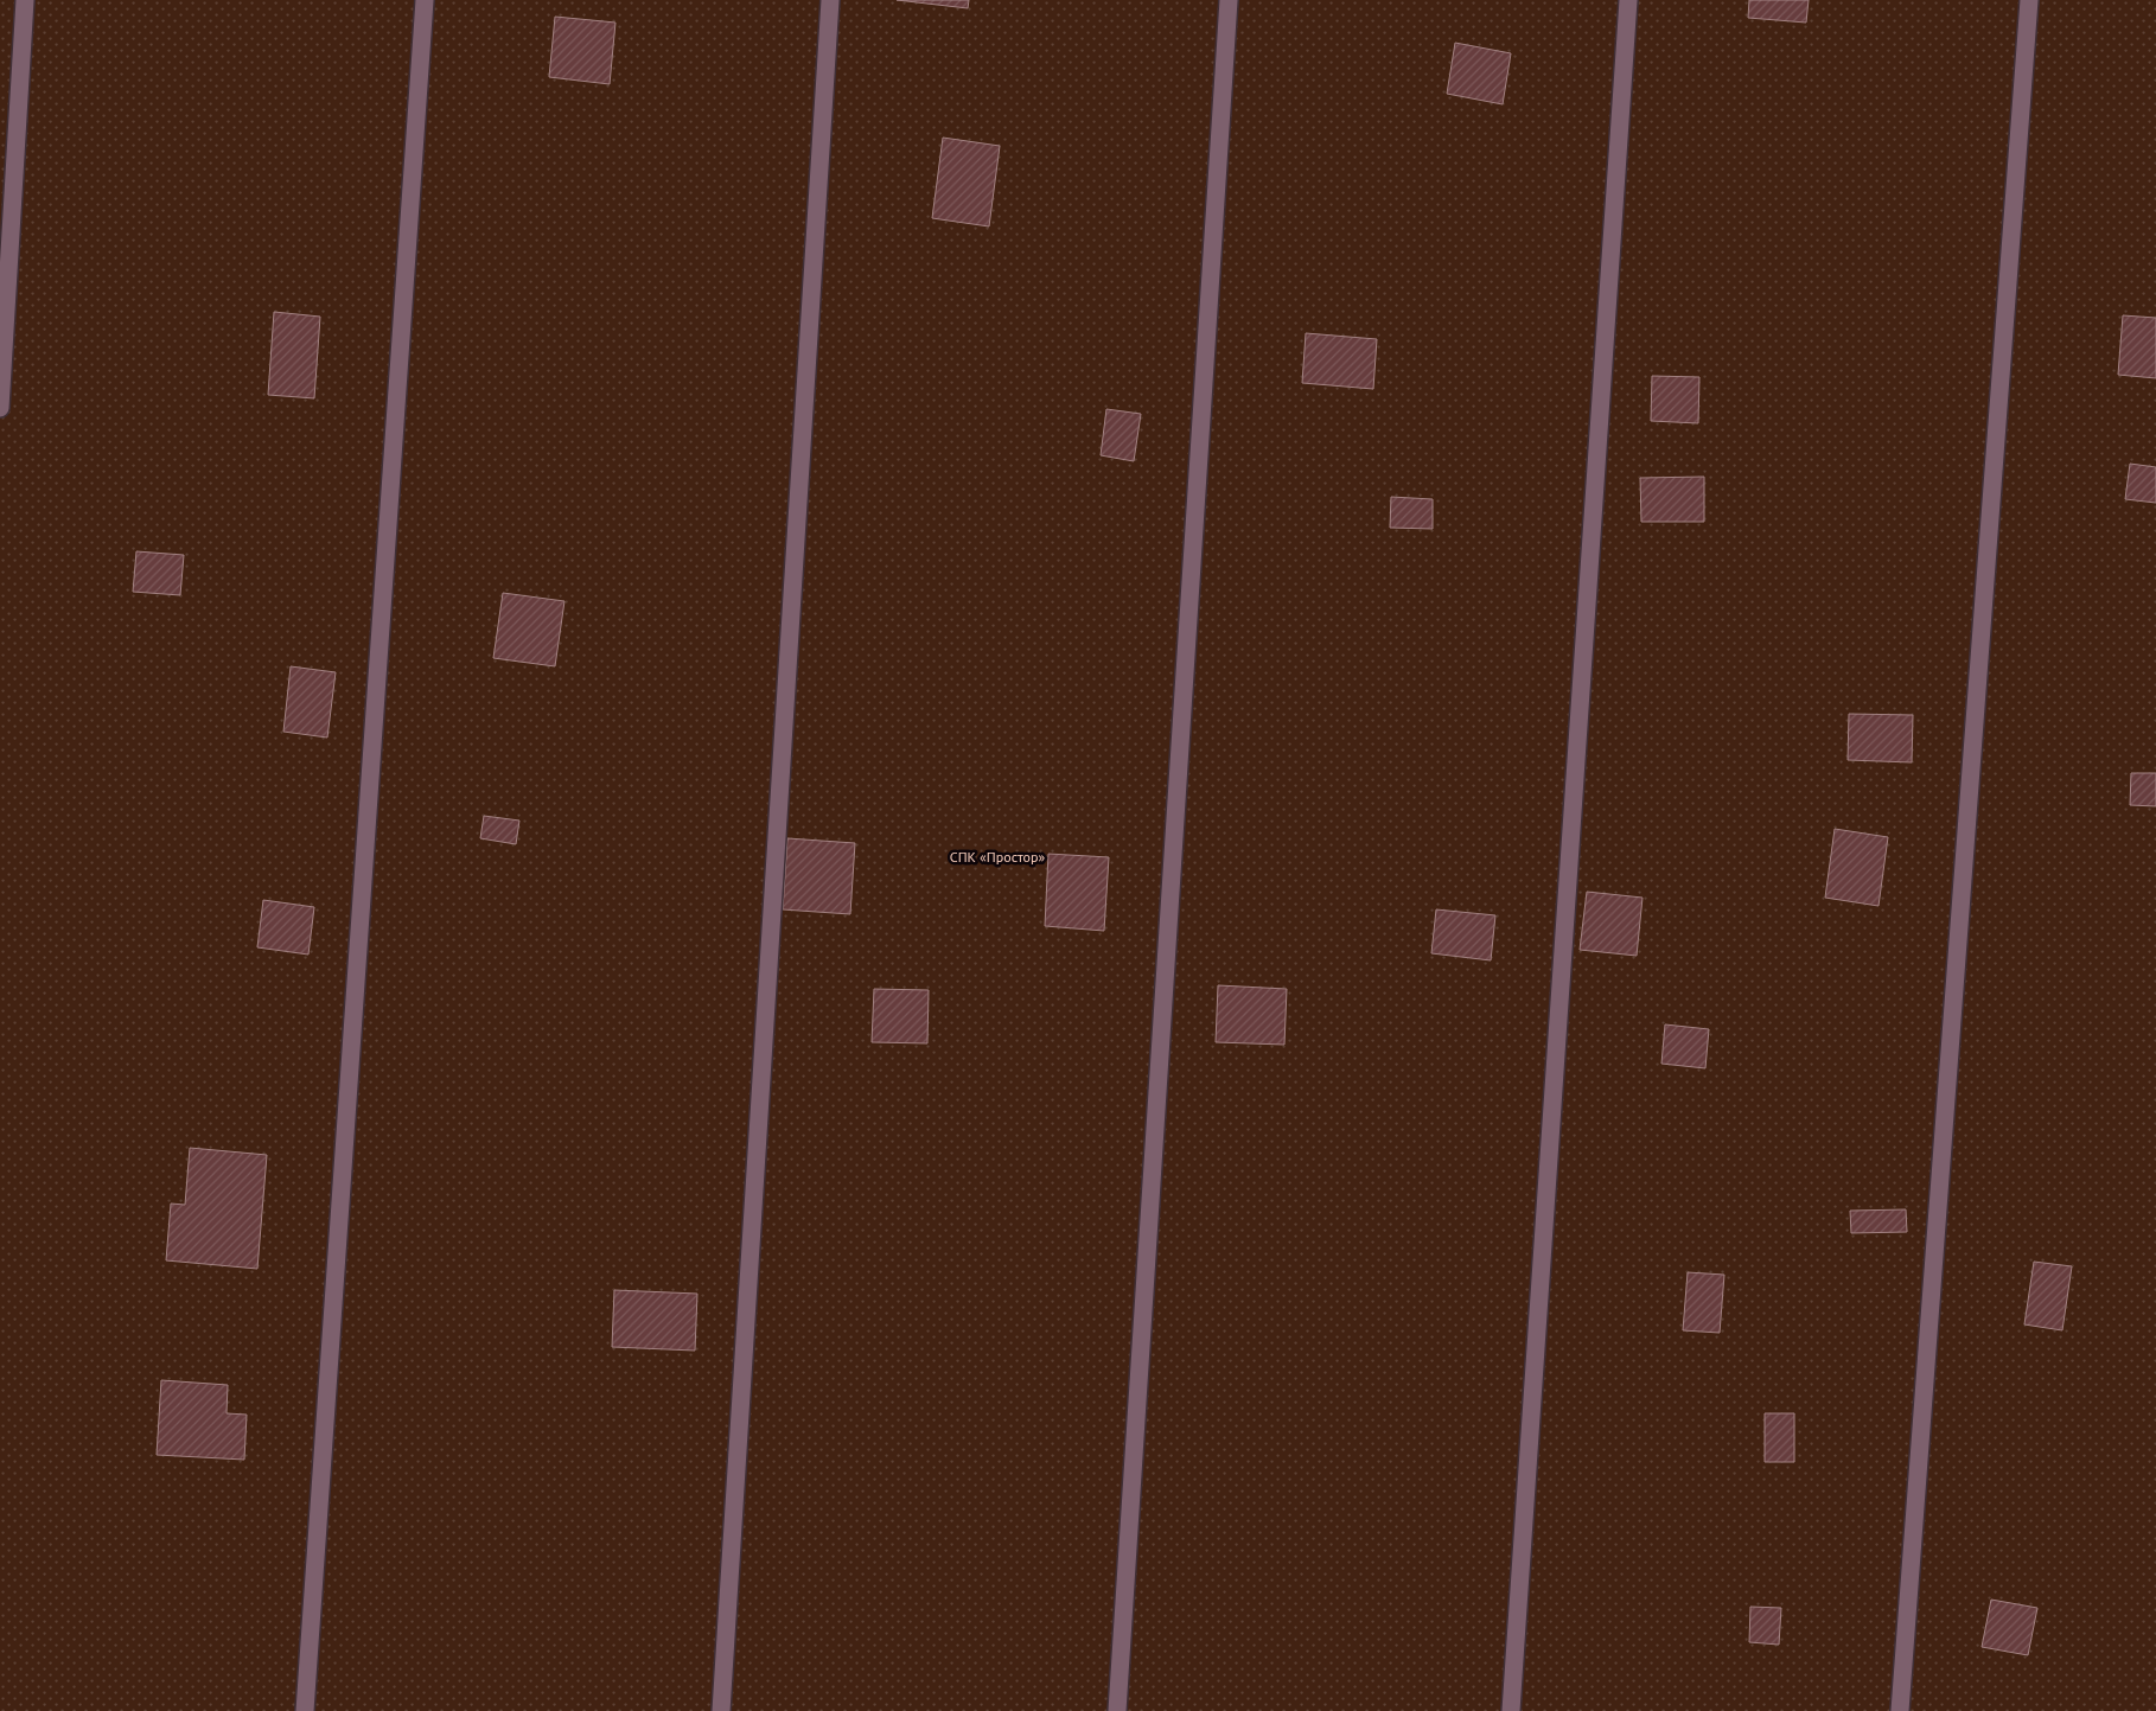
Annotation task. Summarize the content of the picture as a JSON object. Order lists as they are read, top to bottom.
{
  "parks": ["СПК «Простор»"]
}
